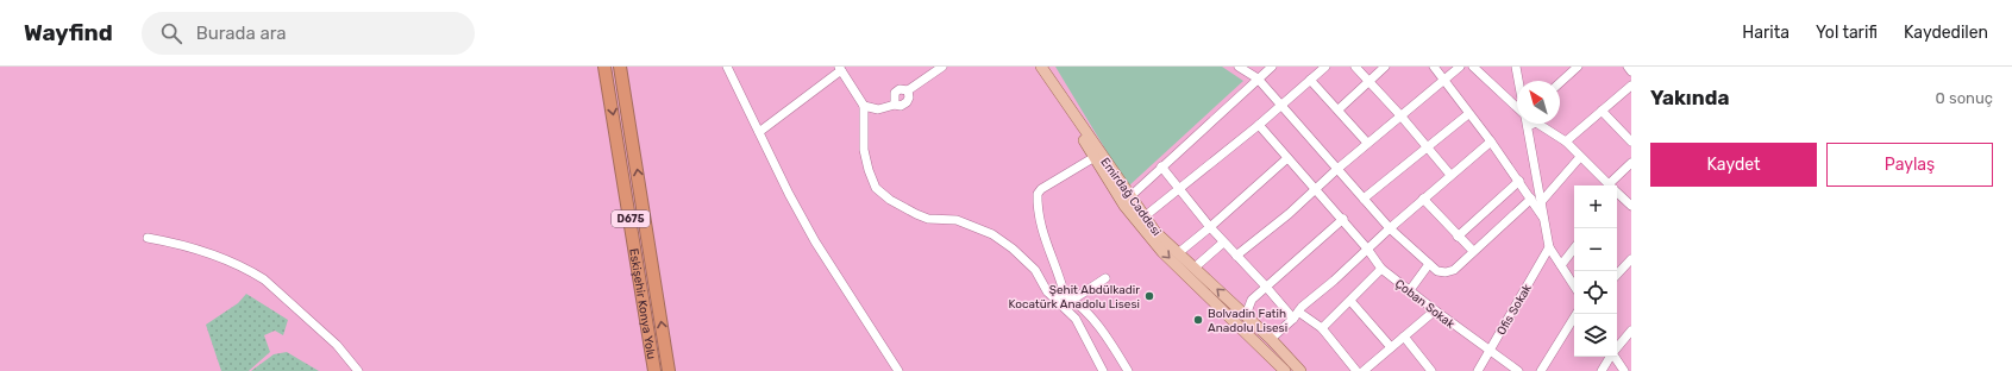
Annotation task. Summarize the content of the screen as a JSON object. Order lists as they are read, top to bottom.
{
  "streets": {
    "highway": ["D675", "Eskişehir Konya Yolu"],
    "main road": ["Emirdağ Caddesi"],
    "street": ["Çoban Sokak", "Ofis Sokak"]
  },
  "crossings": [
    ["Çoban Sokak", "Ofis Sokak"]
  ],
  "places": ["Şehit Abdülkadir Kocatürk Anadolu Lisesi", "Bolvadin Fatih Anadolu Lisesi"],
  "north": "top left",
  "page": {
    "header": "Wayfind",
    "search": "Burada ara",
    "nav": ["Harita", "Yol tarifi", "Kaydedilen"],
    "heading": ["Yakında", "0 sonuç"],
    "buttons": ["Kaydet", "Paylaş"],
    "map_buttons": ["+", "−"]
  }
}
